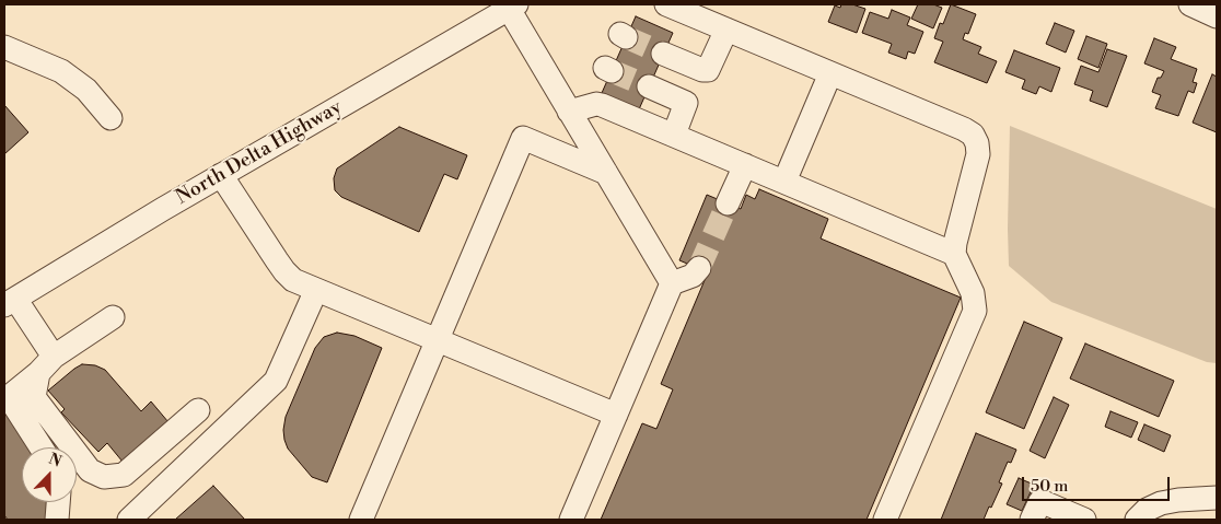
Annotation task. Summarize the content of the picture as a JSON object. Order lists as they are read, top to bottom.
{
  "streets": {
    "street": ["North Delta Highway"]
  },
  "scale_bar": "50 m",
  "north": "top"
}
